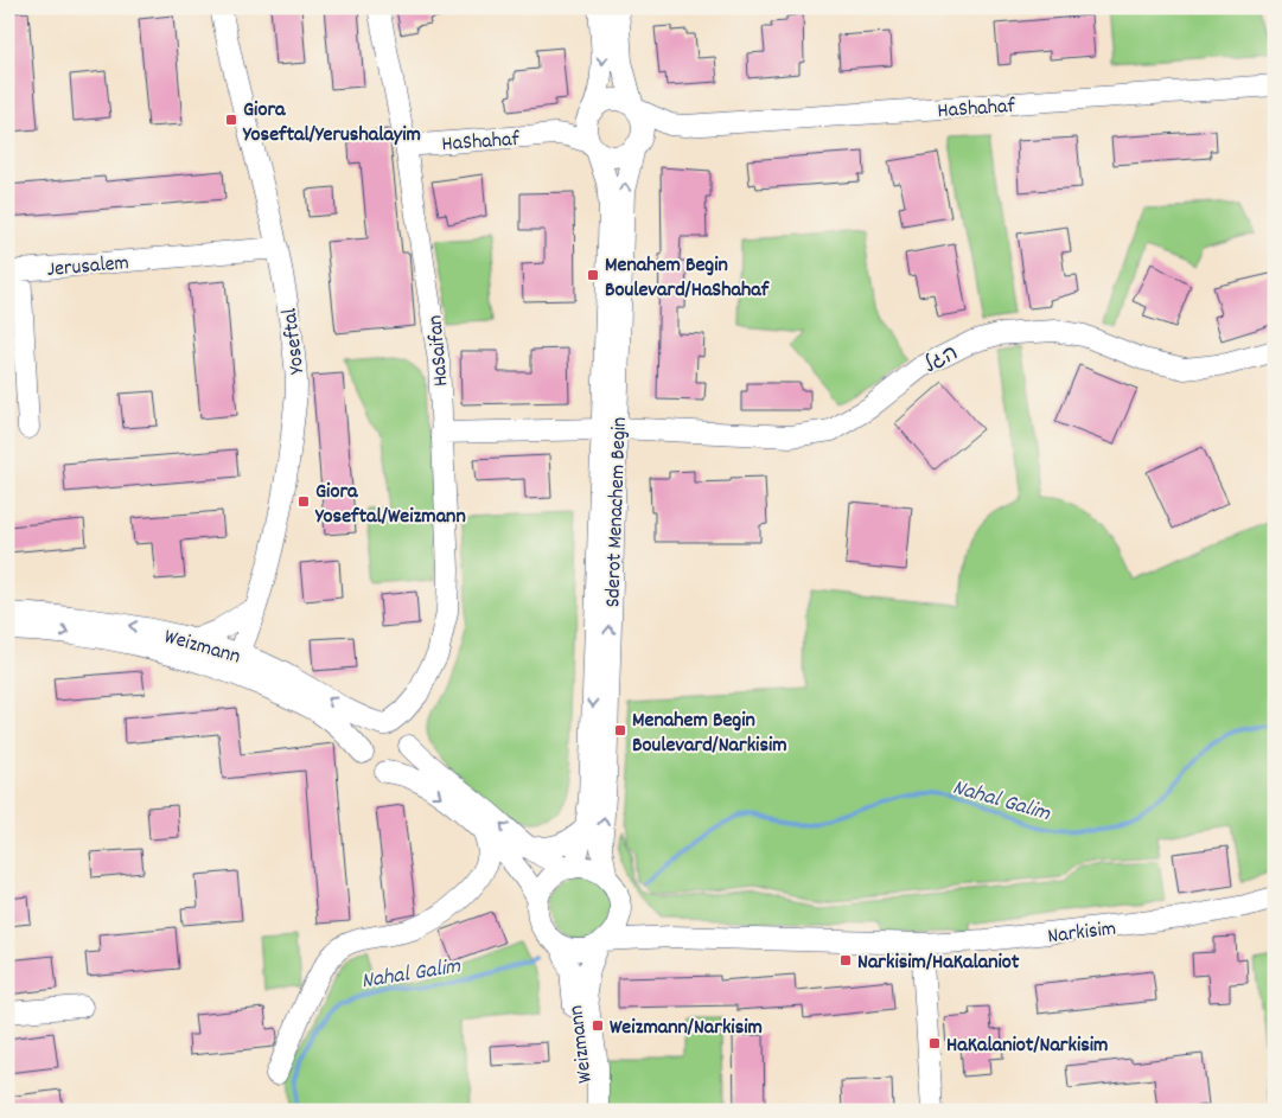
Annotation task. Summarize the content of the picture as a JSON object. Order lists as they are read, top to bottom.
{
  "streets": {
    "street": [
      "HaShahaf",
      "Jerusalem",
      "Yoseftal",
      "HaSaifan",
      "הגל",
      "Sderot Menachem Begin",
      "Weizmann",
      "Narkisim"
    ]
  },
  "crossings": [
    ["HaShahaf", "HaSaifan"],
    ["HaShahaf", "Sderot Menachem Begin"],
    ["Jerusalem", "Yoseftal"],
    ["Yoseftal", "Weizmann"],
    ["HaSaifan", "הגל"],
    ["HaSaifan", "Weizmann"],
    ["הגל", "Sderot Menachem Begin"],
    ["Sderot Menachem Begin", "Weizmann"],
    ["Sderot Menachem Begin", "Narkisim"],
    ["Weizmann", "Narkisim"]
  ],
  "water": ["Nahal Galim"],
  "places": {
    "transit": [
      "Giora Yoseftal/Yerushalayim",
      "Menahem Begin Boulevard/HaShahaf",
      "Giora Yoseftal/Weizmann",
      "Menahem Begin Boulevard/Narkisim",
      "Narkisim/HaKalaniot",
      "Weizmann/Narkisim",
      "HaKalaniot/Narkisim"
    ]
  }
}
